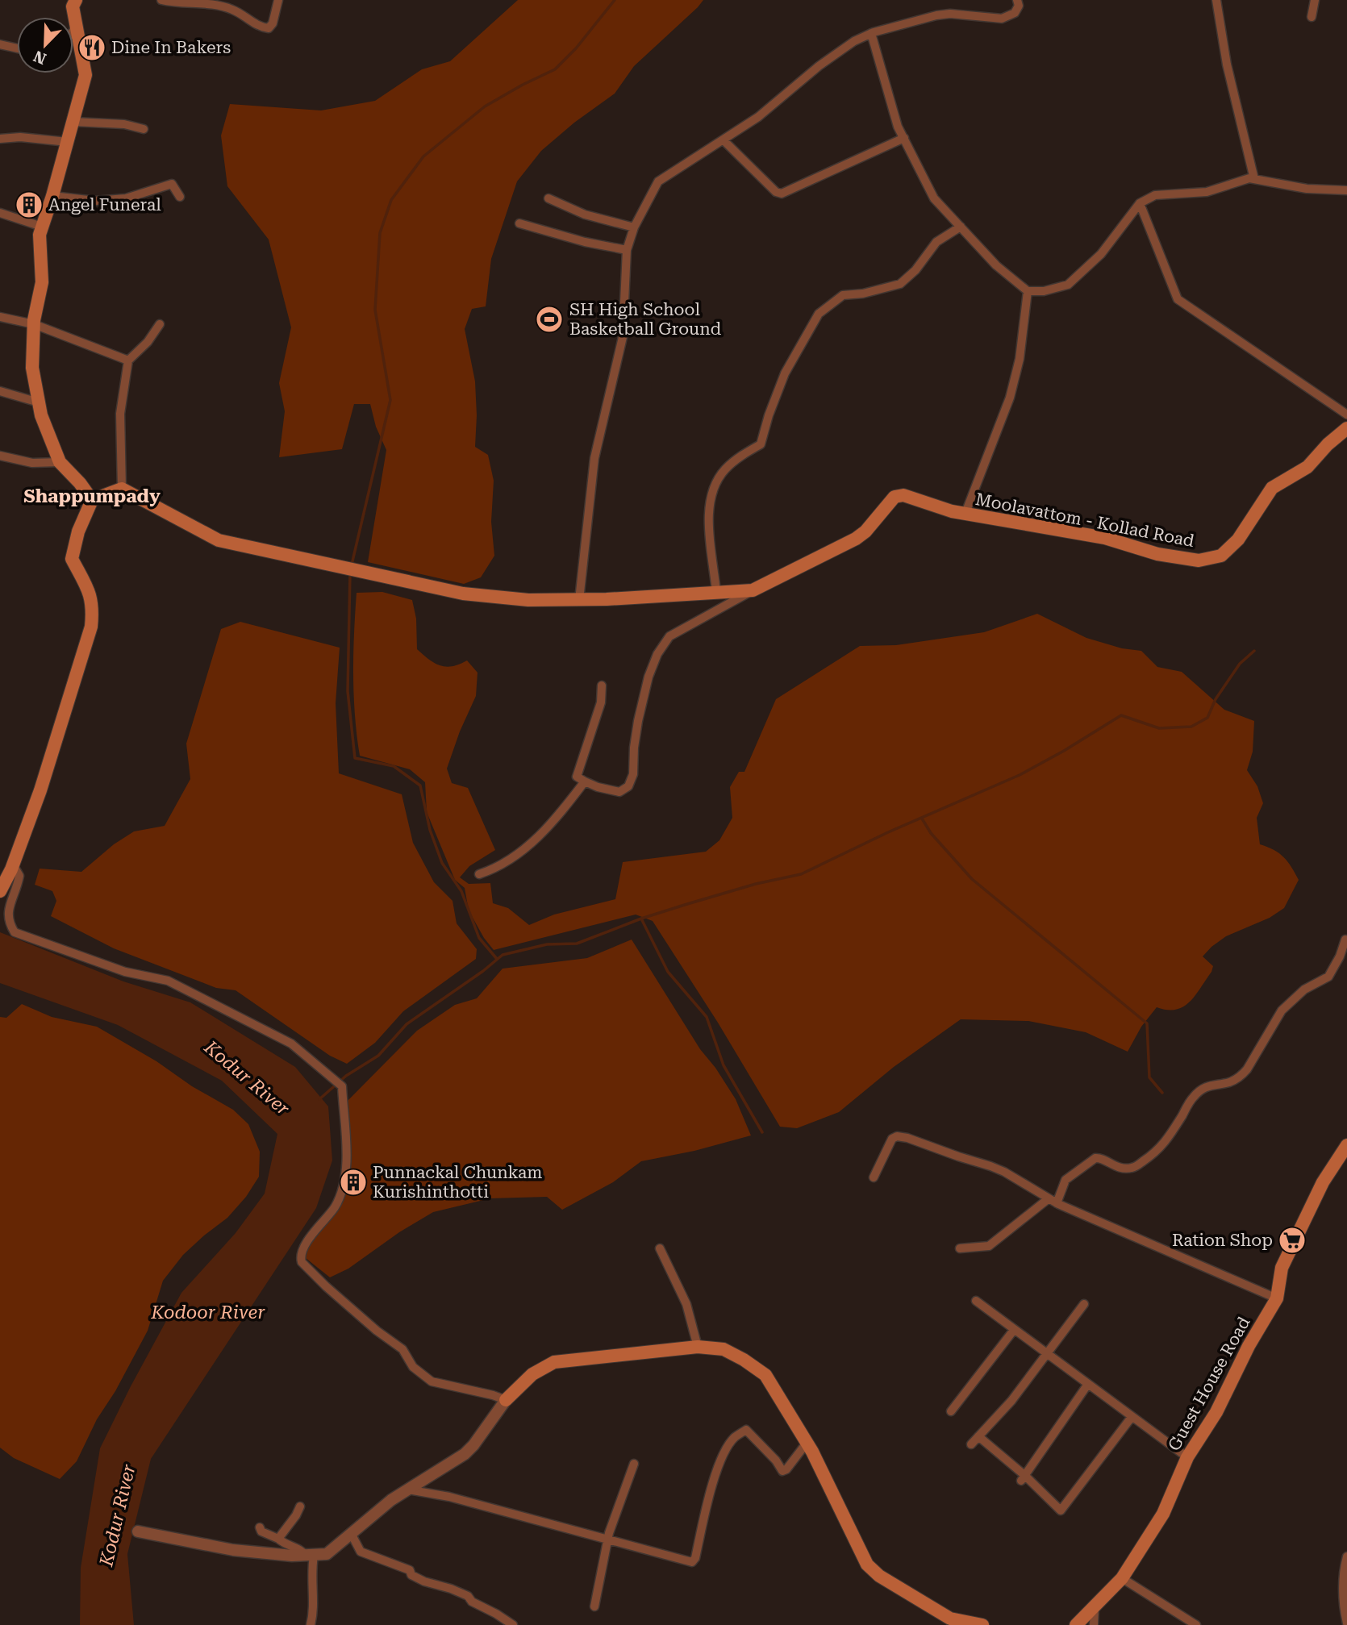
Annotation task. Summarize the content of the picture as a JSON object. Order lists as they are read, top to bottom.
{
  "streets": {
    "main road": ["Moolavattom - Kollad Road", "Guest House Road"]
  },
  "districts": ["Shappumpady"],
  "water": ["Kodur River", "Kodoor River"],
  "places": {
    "restaurant": ["Dine In Bakers"],
    "building": ["Angel Funeral", "Punnackal Chunkam Kurishinthotti"],
    "sports": ["SH High School Basketball Ground"],
    "supermarket": ["Ration Shop"]
  },
  "north": "bottom left"
}
